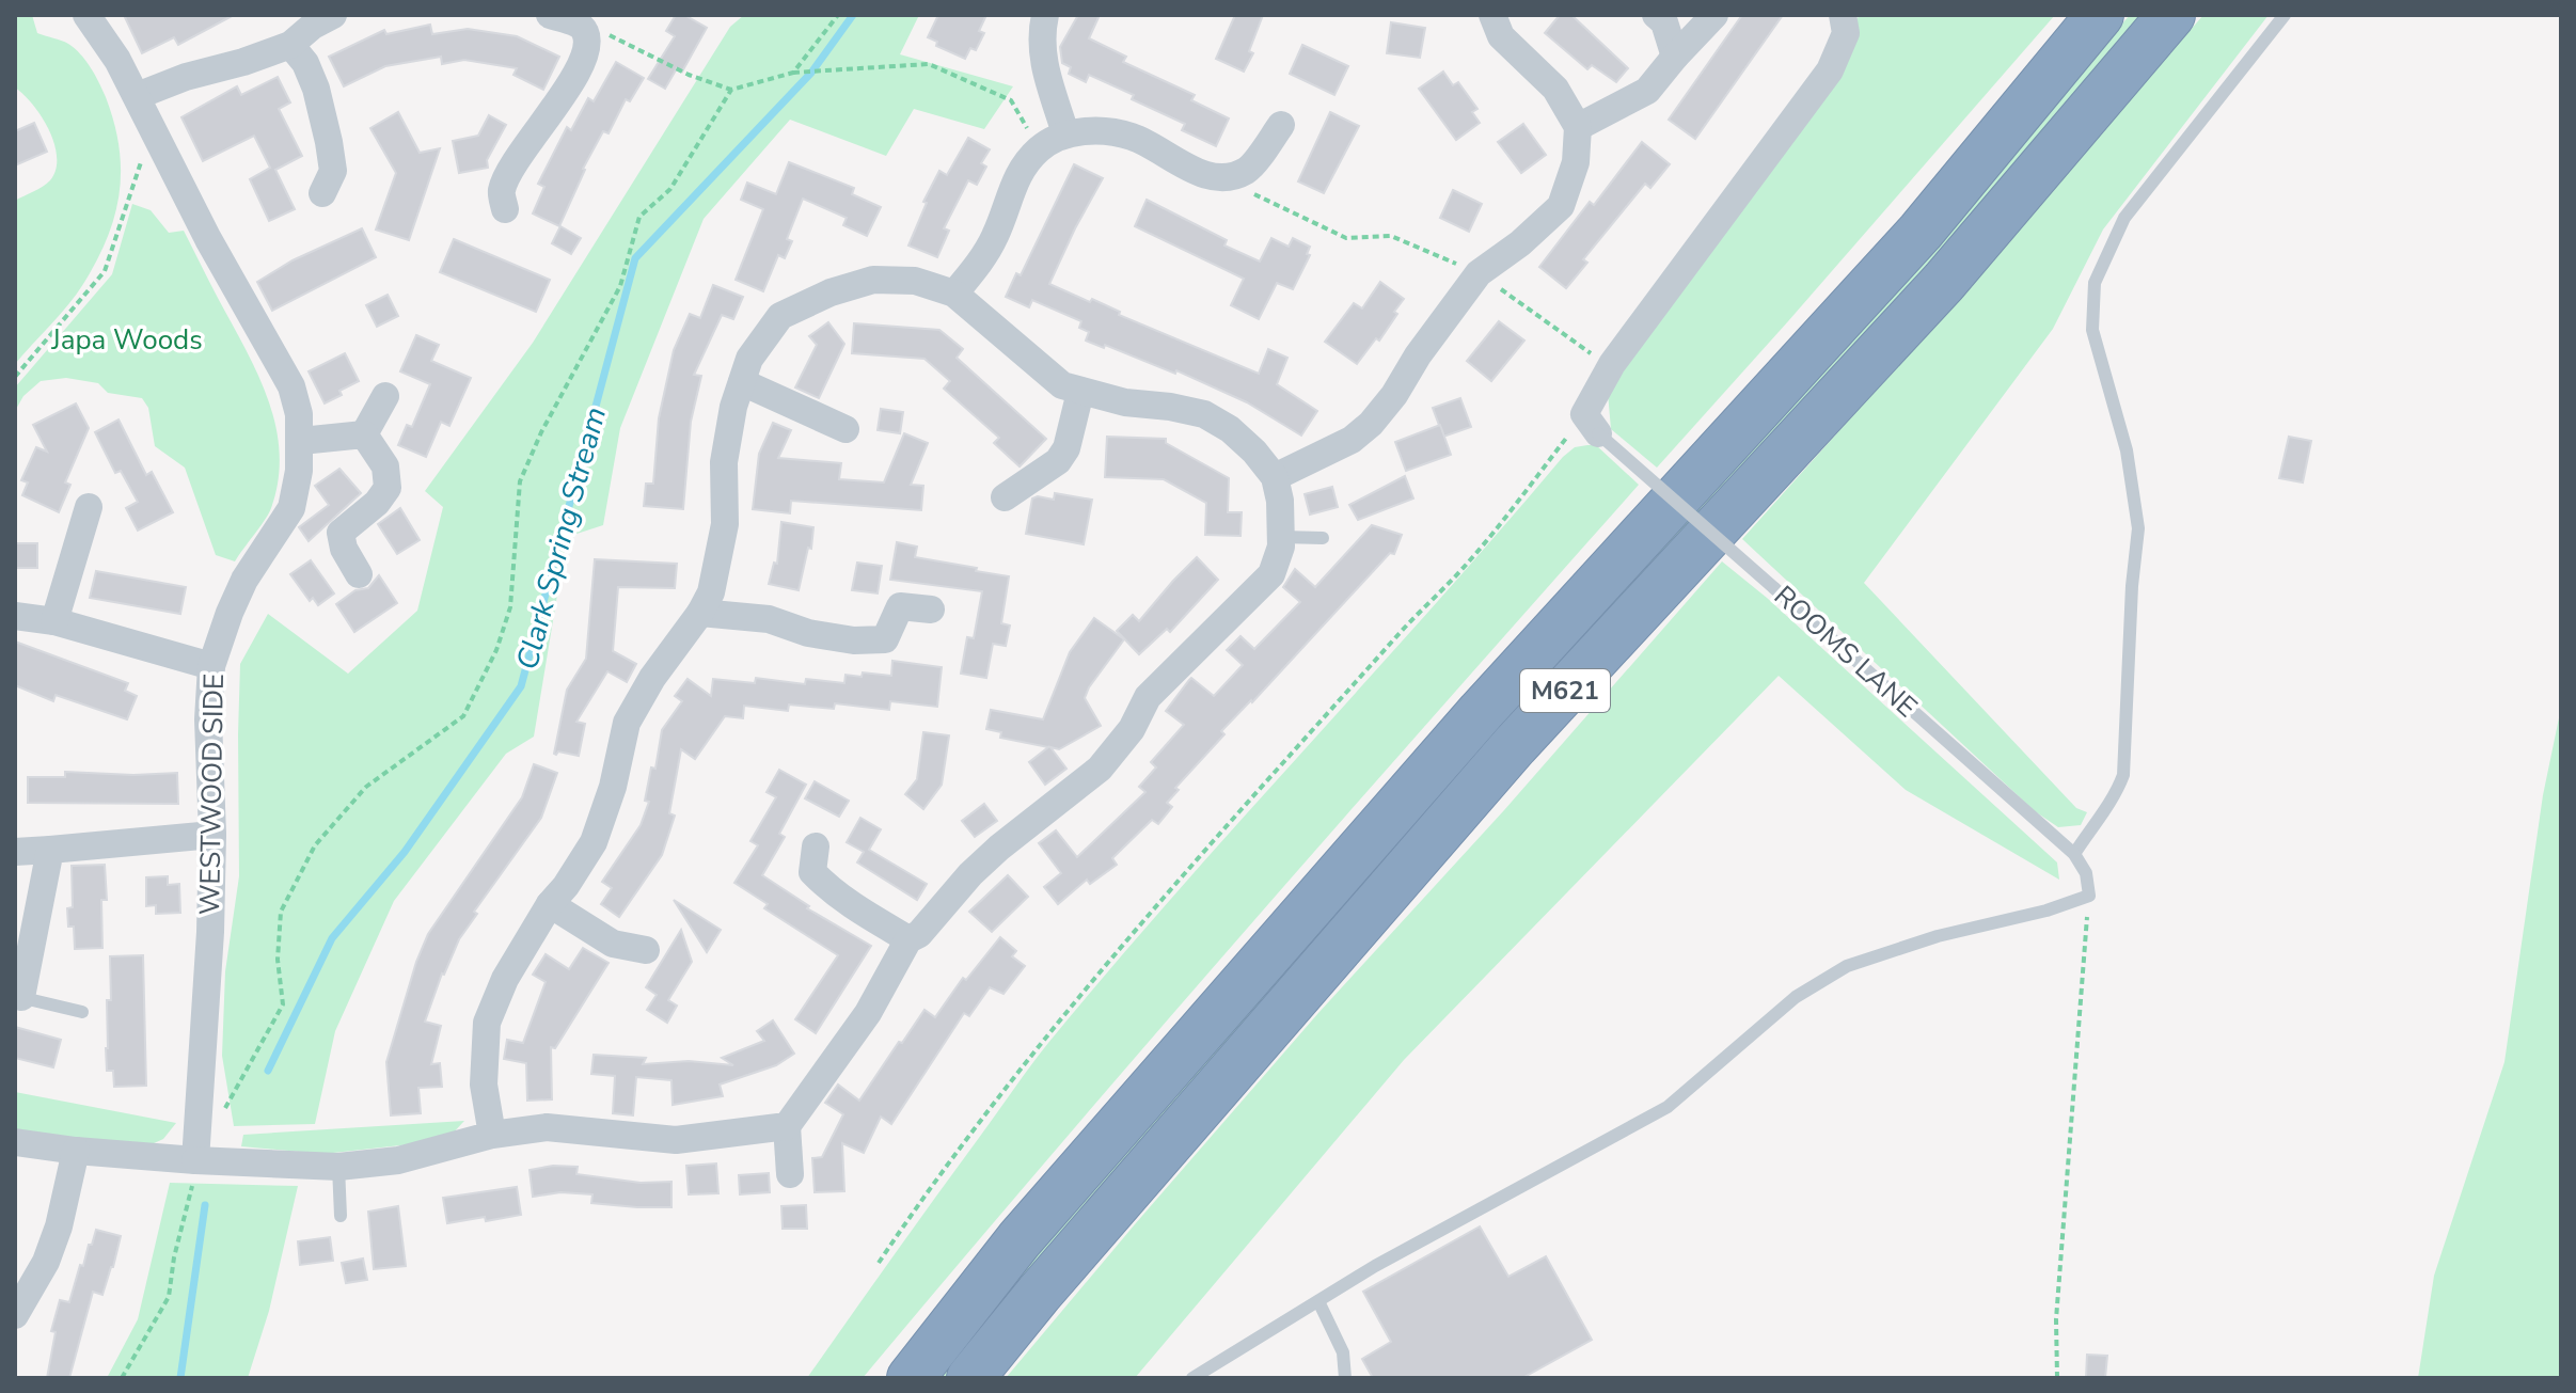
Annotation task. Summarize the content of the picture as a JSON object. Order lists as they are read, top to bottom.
{
  "streets": {
    "highway": ["M621"],
    "street": ["WESTWOOD SIDE"],
    "lane": ["ROOMS LANE"]
  },
  "water": ["Clark Spring Stream"],
  "parks": ["Japa Woods"]
}
